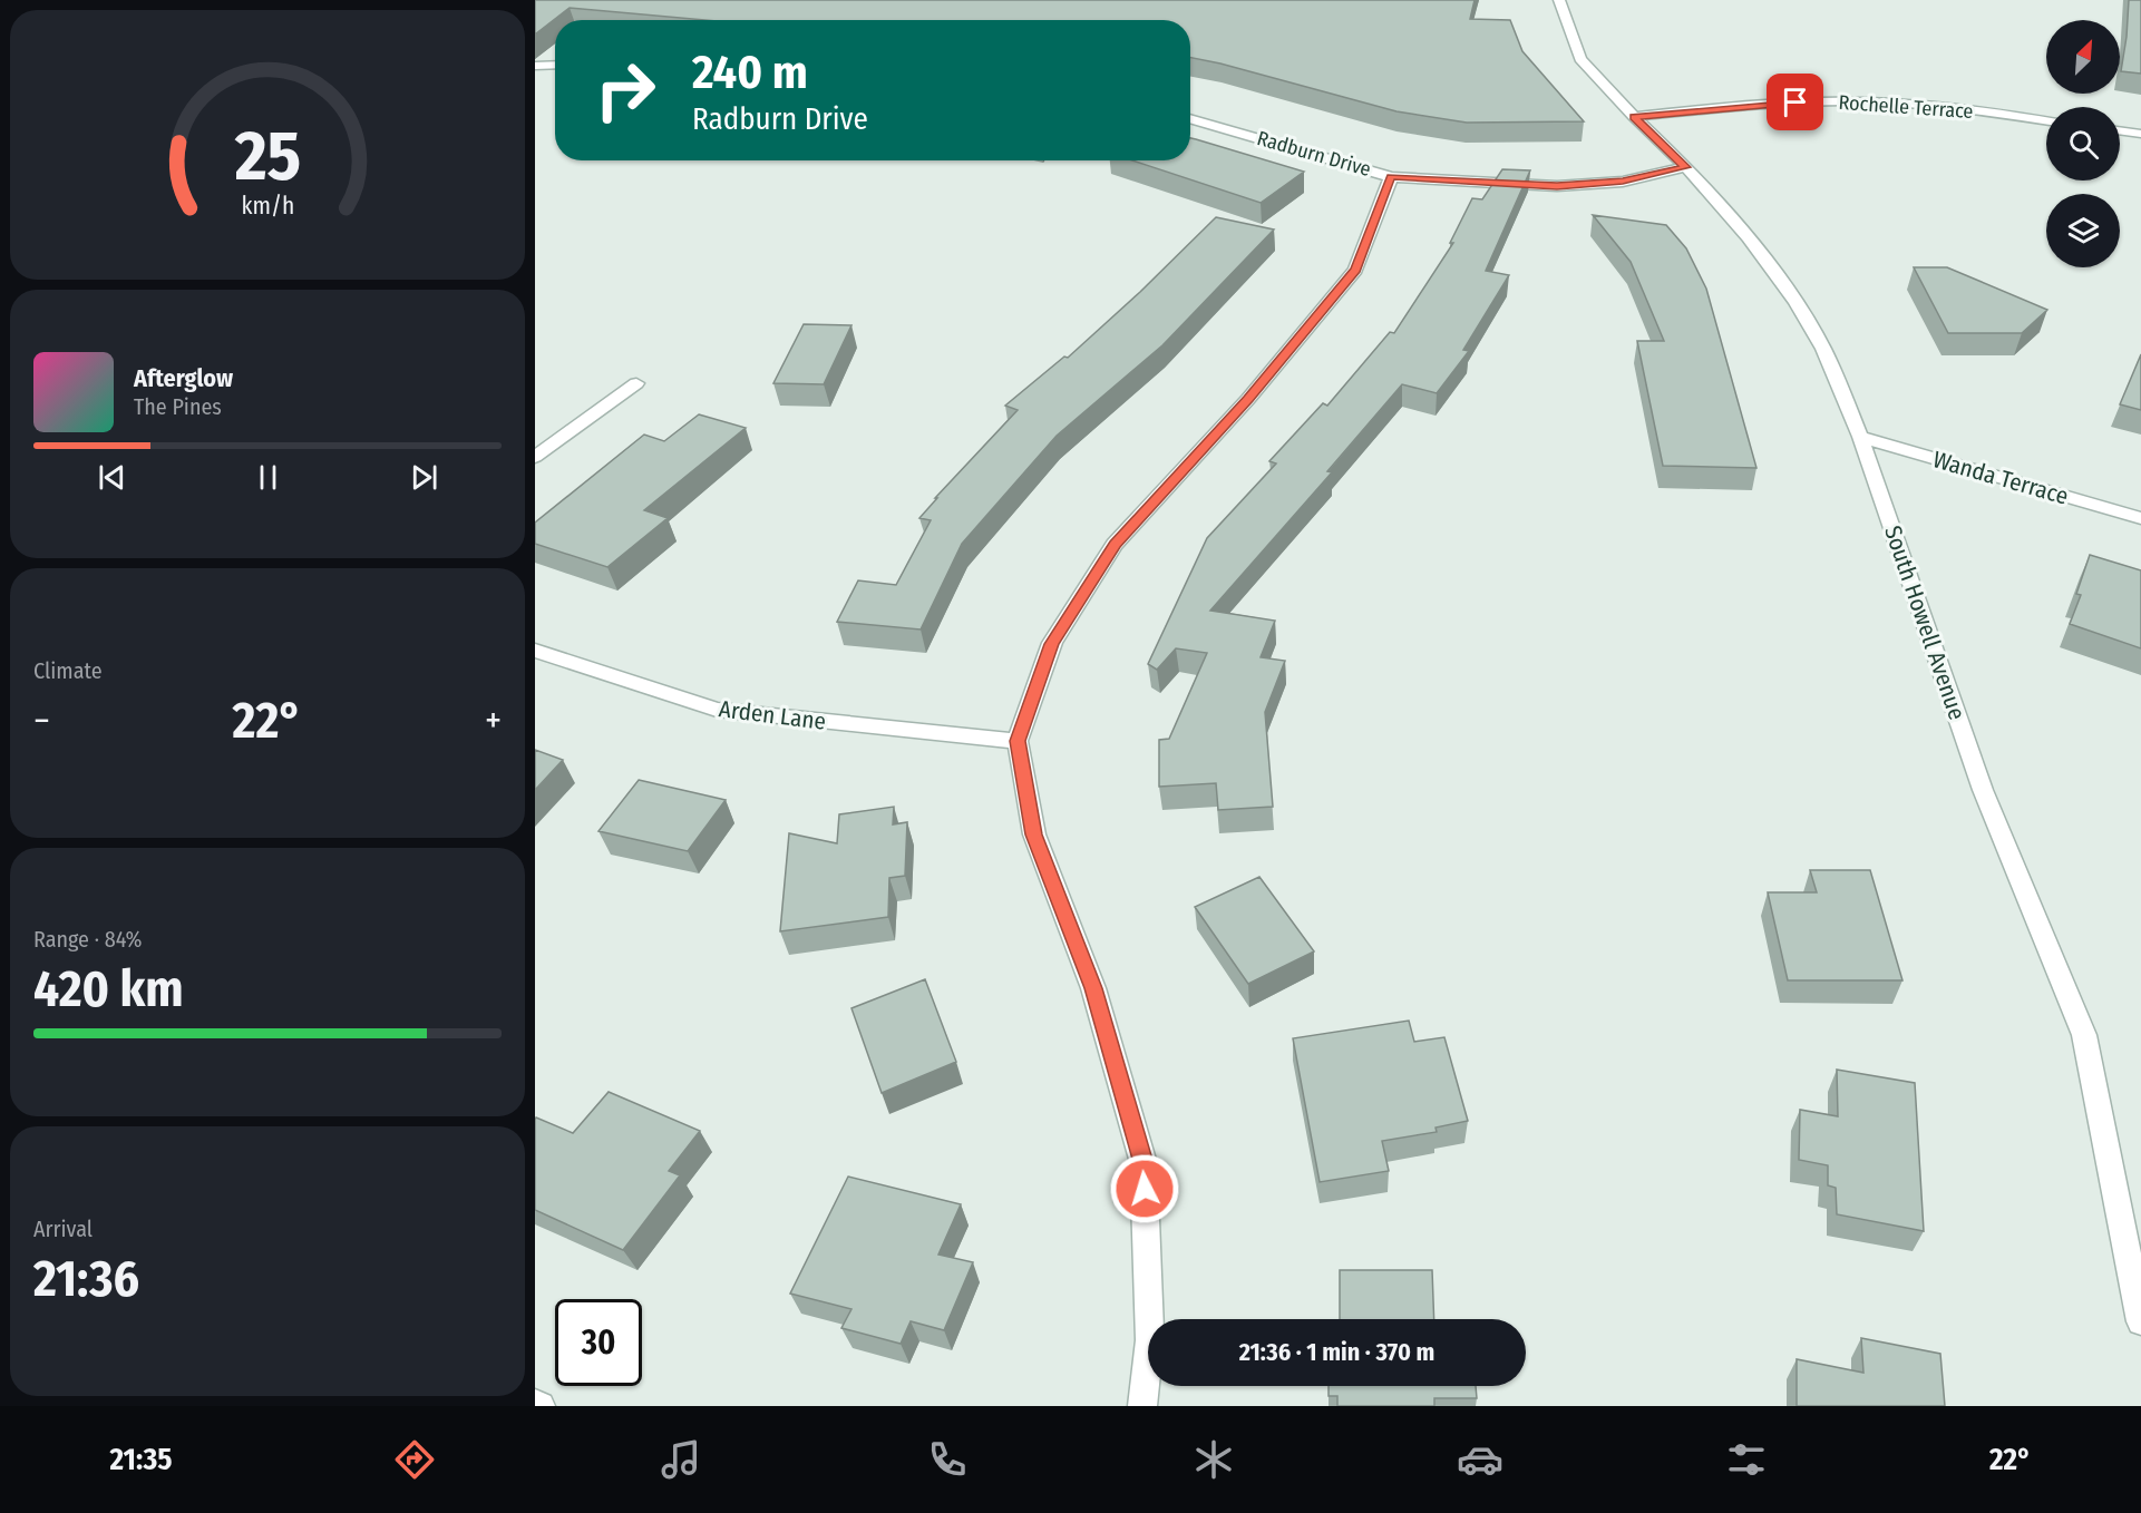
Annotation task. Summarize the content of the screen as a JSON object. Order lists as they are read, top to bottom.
{
  "streets": {
    "street": [
      "Rochelle Terrace",
      "Radburn Drive",
      "Wanda Terrace",
      "South Howell Avenue",
      "Arden Lane"
    ]
  },
  "crossings": [
    ["Rochelle Terrace", "South Howell Avenue"],
    ["Radburn Drive", "South Howell Avenue"],
    ["Wanda Terrace", "South Howell Avenue"]
  ],
  "north": "top right",
  "page": {
    "turn": ["240 m", "Radburn Drive"],
    "song": ["Afterglow", "The Pines"],
    "tile": [
      "Climate",
      ["Range · 84%", "420 km"],
      ["Arrival", "21:36"]
    ],
    "heat": ["−", "22°", "+"],
    "limit": "30",
    "trip": "21:36 · 1 min · 370 m",
    "tabs": ["21:35", "22°"],
    "gauge": ["25", "km/h"]
  }
}
